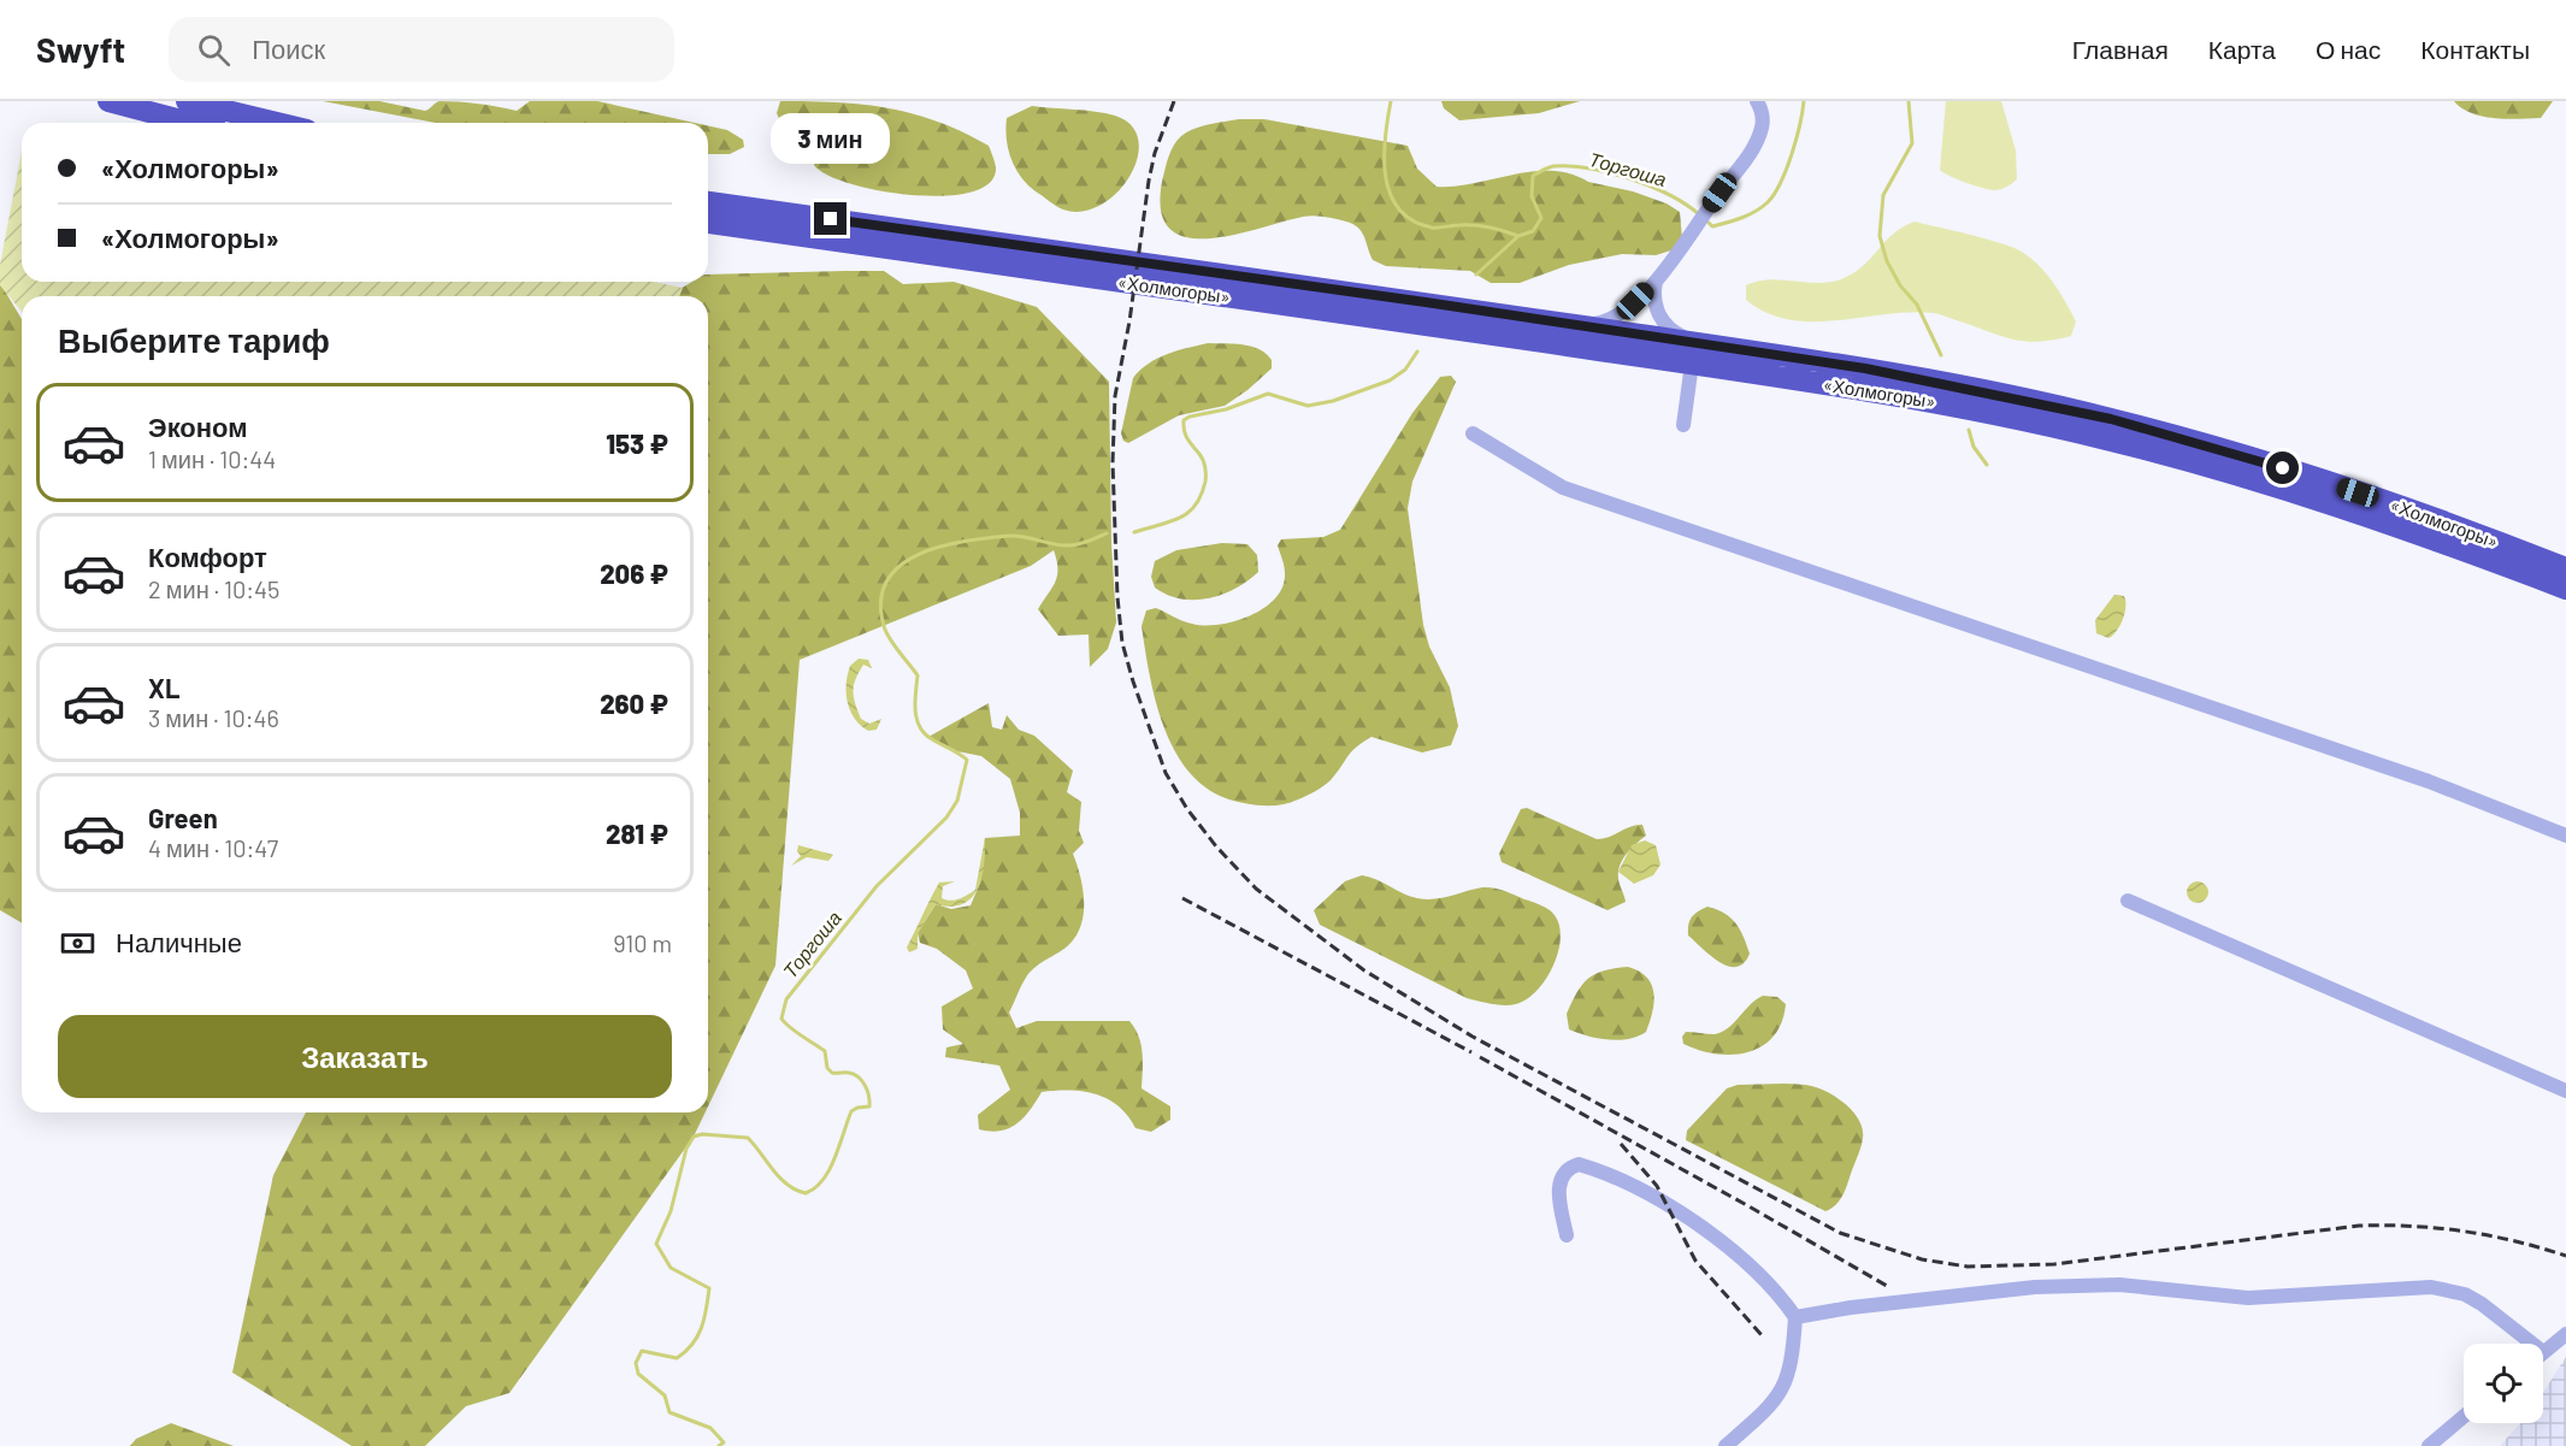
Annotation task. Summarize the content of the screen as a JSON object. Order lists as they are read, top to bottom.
{
  "streets": {
    "highway": ["«Холмогоры»"]
  },
  "water": ["Торгоша"],
  "page": {
    "header": "Swyft",
    "search": "Поиск",
    "nav": [
      "Главная",
      "Карта",
      "О нас",
      "Контакты"
    ],
    "bubble": "3 мин",
    "banner": ["«Холмогоры»", "«Холмогоры»"],
    "heading": "Выберите тариф",
    "list": [
      {
        "name": "Эконом",
        "note": "1 мин · 10:44",
        "value": "153 ₽"
      },
      {
        "name": "Комфорт",
        "note": "2 мин · 10:45",
        "value": "206 ₽"
      },
      {
        "name": "XL",
        "note": "3 мин · 10:46",
        "value": "260 ₽"
      },
      {
        "name": "Green",
        "note": "4 мин · 10:47",
        "value": "281 ₽"
      }
    ],
    "pay": ["Наличные", "910 m"],
    "buttons": "Заказать"
  }
}
